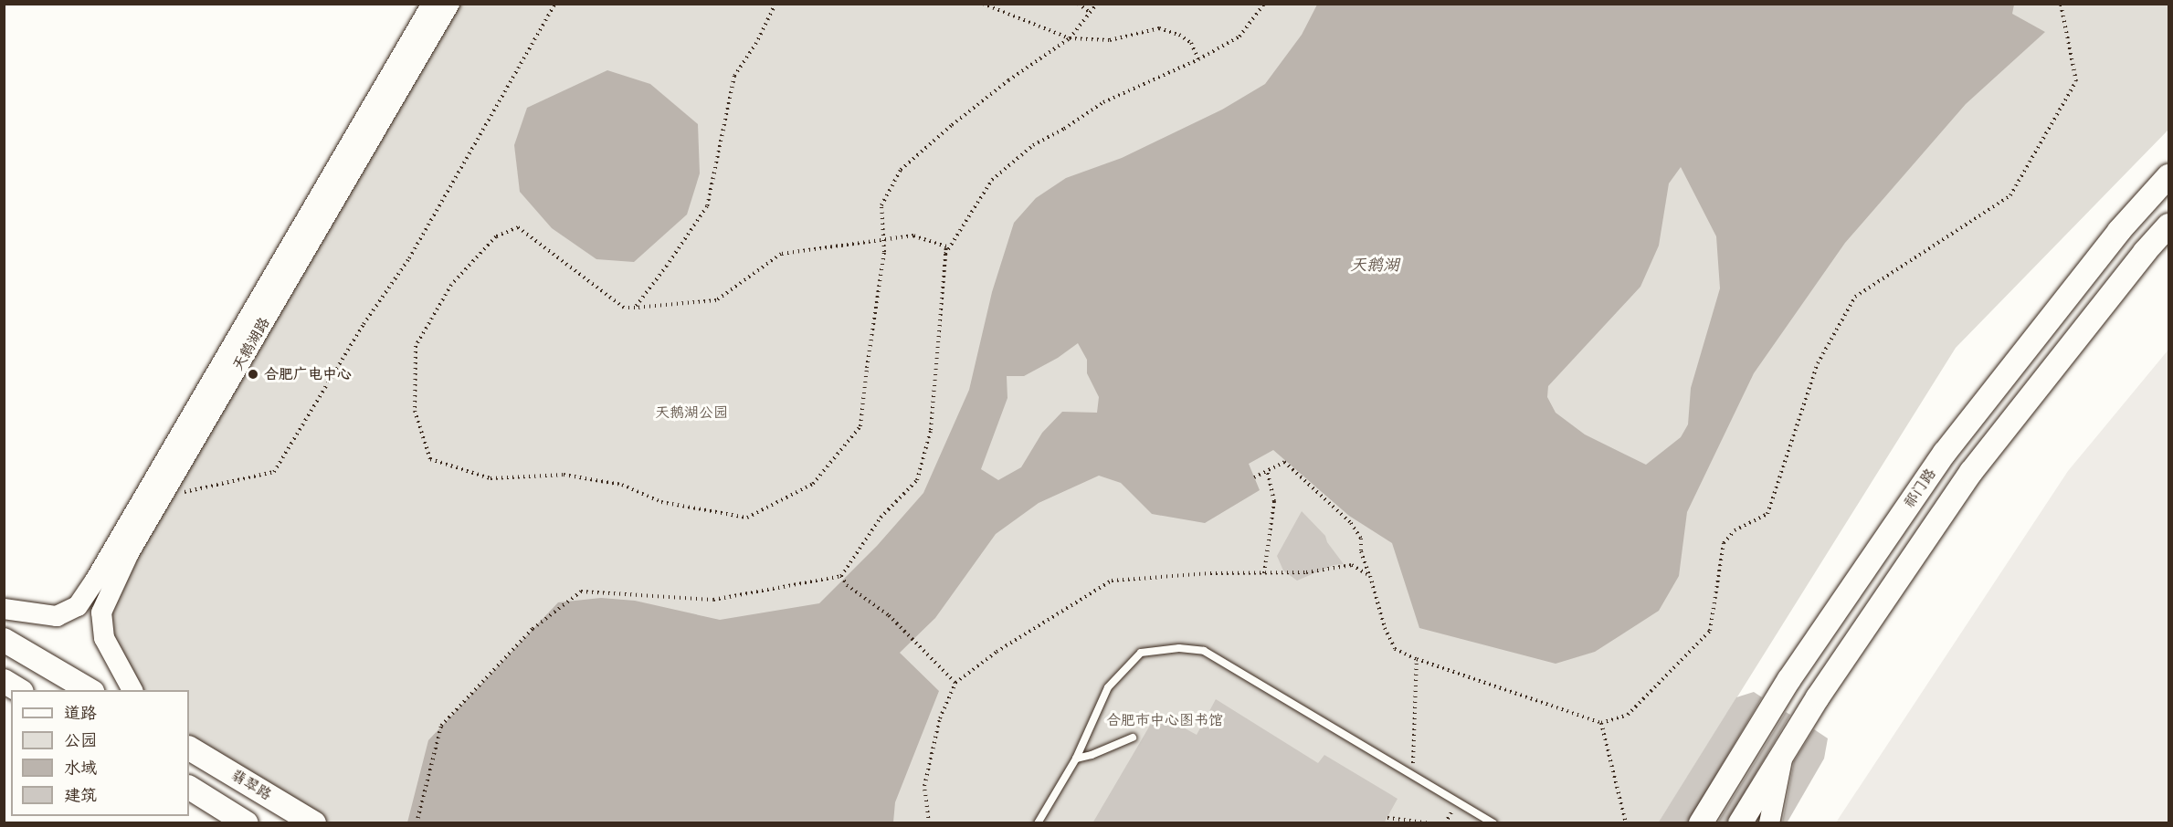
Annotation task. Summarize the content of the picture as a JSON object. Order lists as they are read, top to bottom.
{
  "streets": {
    "main road": ["祁门路", "翡翠路"],
    "street": ["天鹅湖路"]
  },
  "water": ["天鹅湖"],
  "parks": ["天鹅湖公园", "合肥市中心图书馆"],
  "places": ["合肥广电中心"],
  "legend": [
    "道路",
    "公园",
    "水域",
    "建筑"
  ]
}
